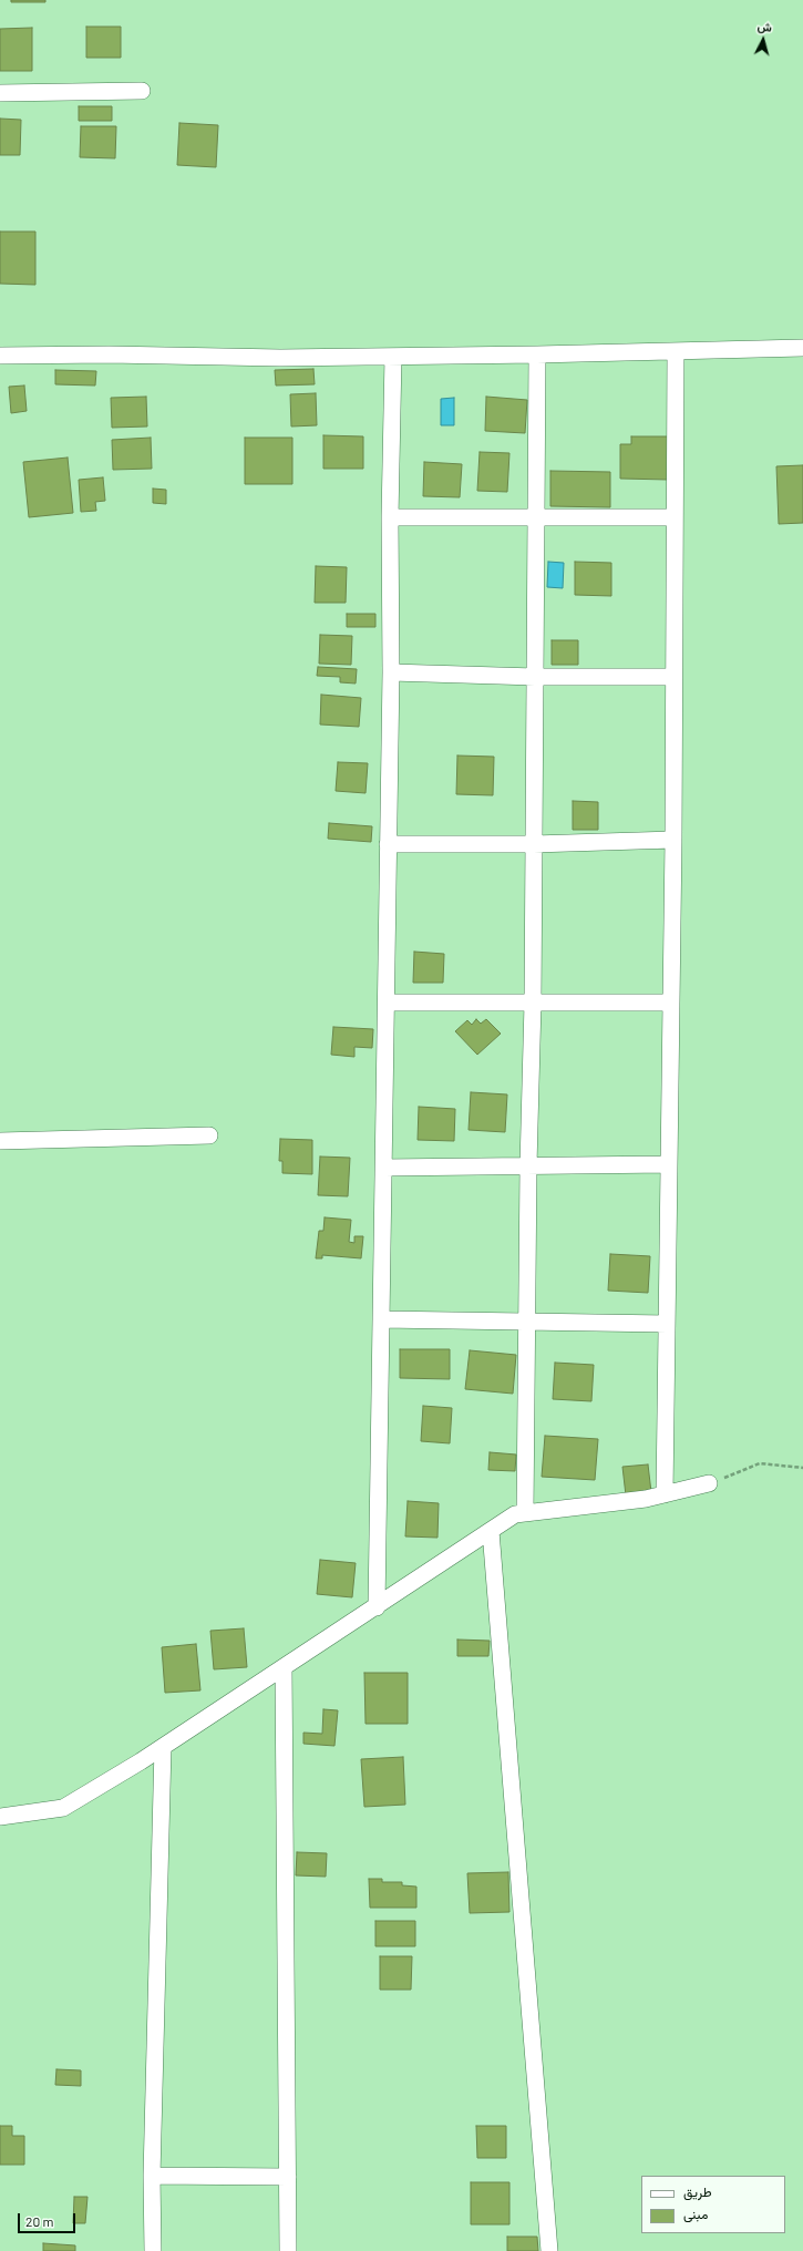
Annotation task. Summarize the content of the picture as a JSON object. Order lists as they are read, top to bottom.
{
  "legend": ["طريق", "مبنى"],
  "scale_bar": "20 m",
  "north": "top"
}
